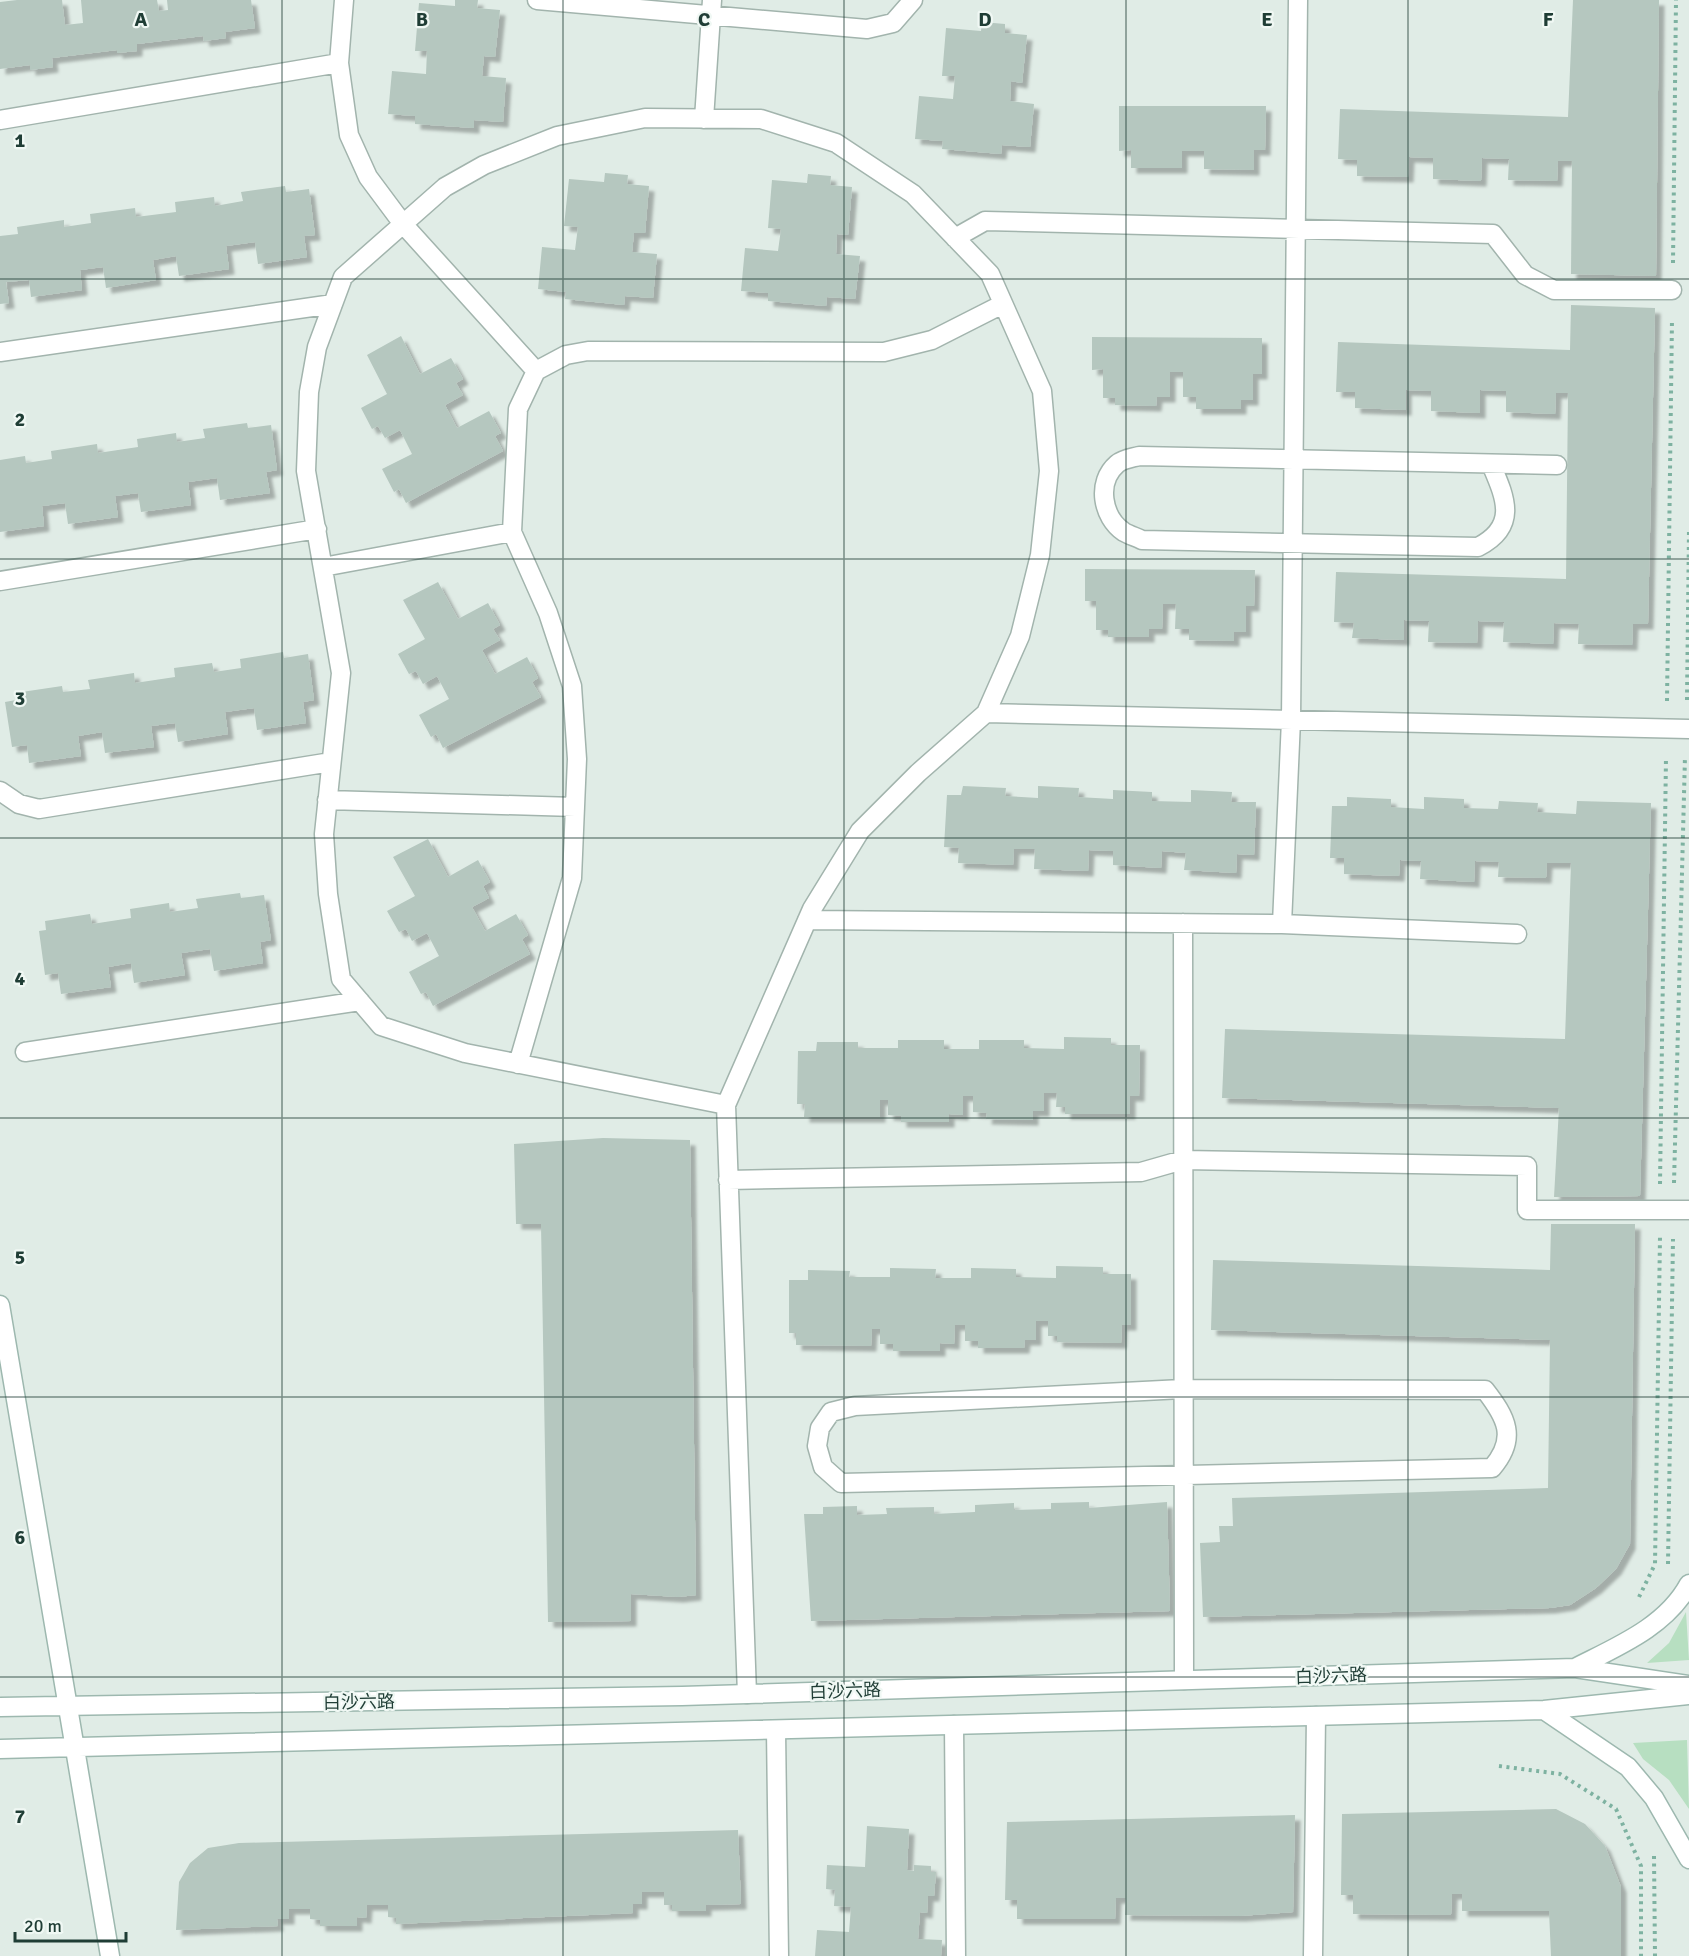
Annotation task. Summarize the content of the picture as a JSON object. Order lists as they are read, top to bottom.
{
  "streets": {
    "street": ["白沙六路"]
  },
  "scale_bar": "20 m",
  "grid": {
    "columns": [
      "A",
      "B",
      "C",
      "D",
      "E",
      "F"
    ],
    "rows": [
      "1",
      "2",
      "3",
      "4",
      "5",
      "6",
      "7"
    ]
  }
}
